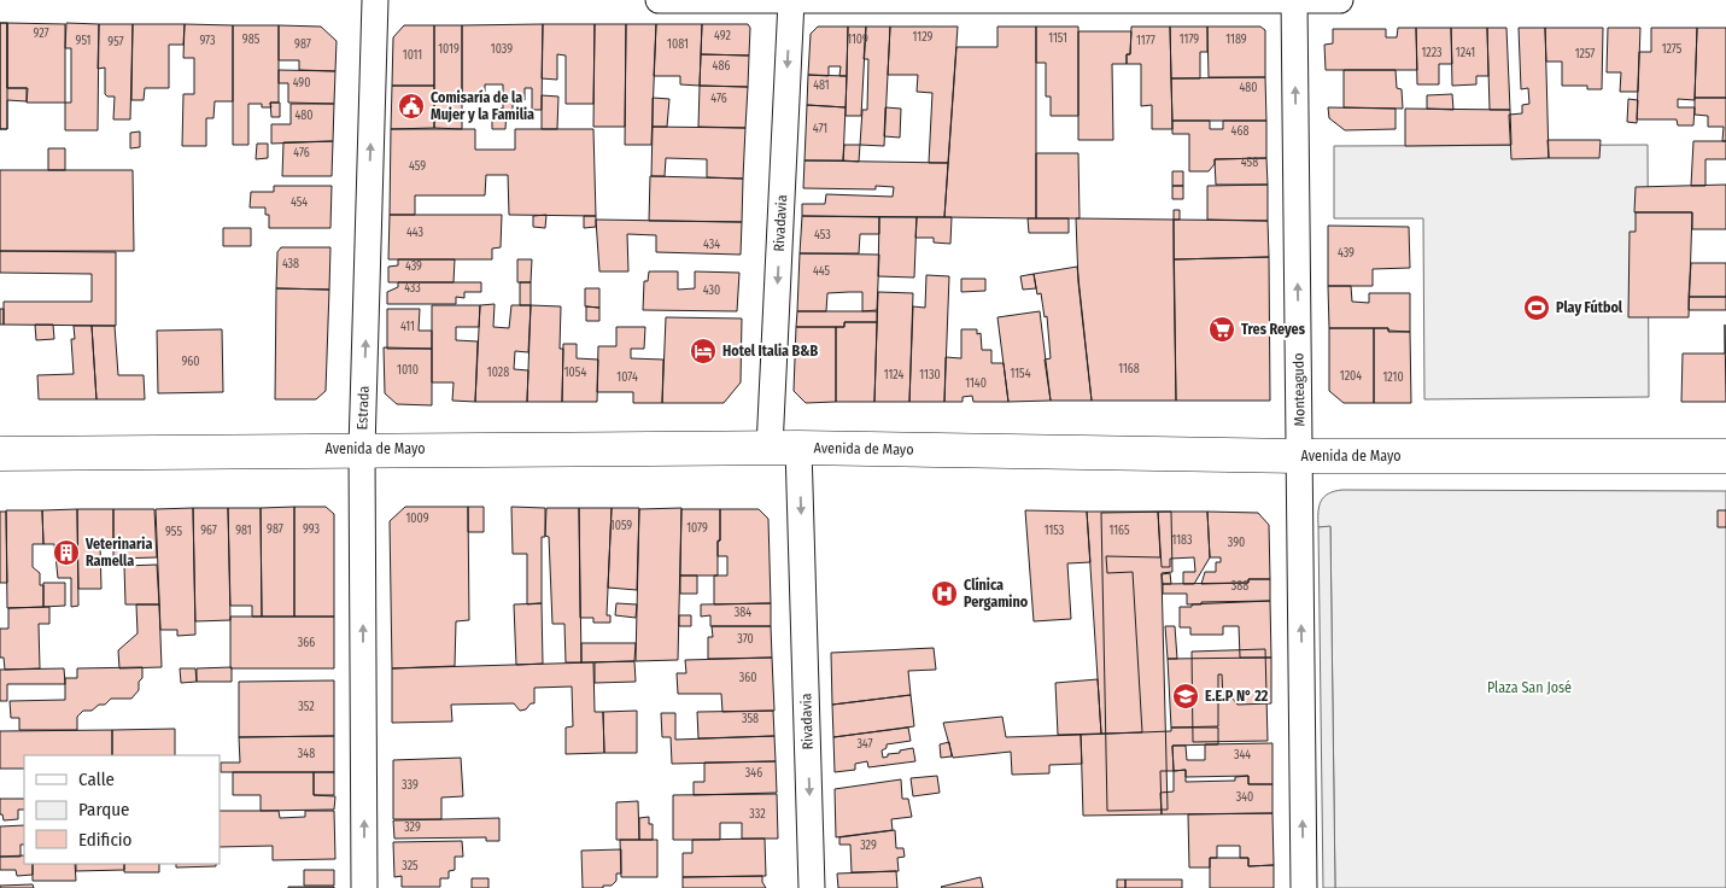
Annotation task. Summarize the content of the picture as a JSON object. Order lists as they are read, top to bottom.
{
  "streets": {
    "main road": ["Avenida de Mayo"],
    "street": ["Rivadavia", "Monteagudo", "Estrada"]
  },
  "crossings": [
    ["Rivadavia", "Avenida de Mayo"],
    ["Monteagudo", "Avenida de Mayo"],
    ["Estrada", "Avenida de Mayo"]
  ],
  "one_way": ["Rivadavia", "Monteagudo", "Estrada"],
  "parks": ["Plaza San José"],
  "places": {
    "public building": ["Comisaría de la Mujer y la Familia"],
    "sports": ["Play Fútbol"],
    "supermarket": ["Tres Reyes"],
    "hotel": ["Hotel Italia B&B"],
    "building": ["Veterinaria Ramella"],
    "hospital": ["Clínica Pergamino"],
    "school or university": ["E.E.P N° 22"]
  },
  "house_numbers": [
    "927",
    "492",
    "1129",
    "1151",
    "985",
    "1109",
    "1179",
    "1189",
    "951",
    "973",
    "1177",
    "957",
    "987",
    "1081",
    "1019",
    "1039",
    "1275",
    "1223",
    "1241",
    "1257",
    "1011",
    "486",
    "490",
    "481",
    "480",
    "476",
    "480",
    "471",
    "468",
    "476",
    "458",
    "459",
    "454",
    "443",
    "453",
    "434",
    "439",
    "438",
    "439",
    "445",
    "433",
    "430",
    "411",
    "960",
    "1168",
    "1010",
    "1028",
    "1054",
    "1154",
    "1124",
    "1130",
    "1204",
    "1074",
    "1210",
    "1140",
    "1009",
    "1059",
    "1079",
    "987",
    "993",
    "967",
    "981",
    "1153",
    "1165",
    "955",
    "1183",
    "390",
    "388",
    "384",
    "370",
    "366",
    "360",
    "352",
    "358",
    "347",
    "348",
    "344",
    "346",
    "339",
    "340",
    "332",
    "329",
    "329",
    "325"
  ],
  "legend": ["Calle", "Parque", "Edificio"]
}
